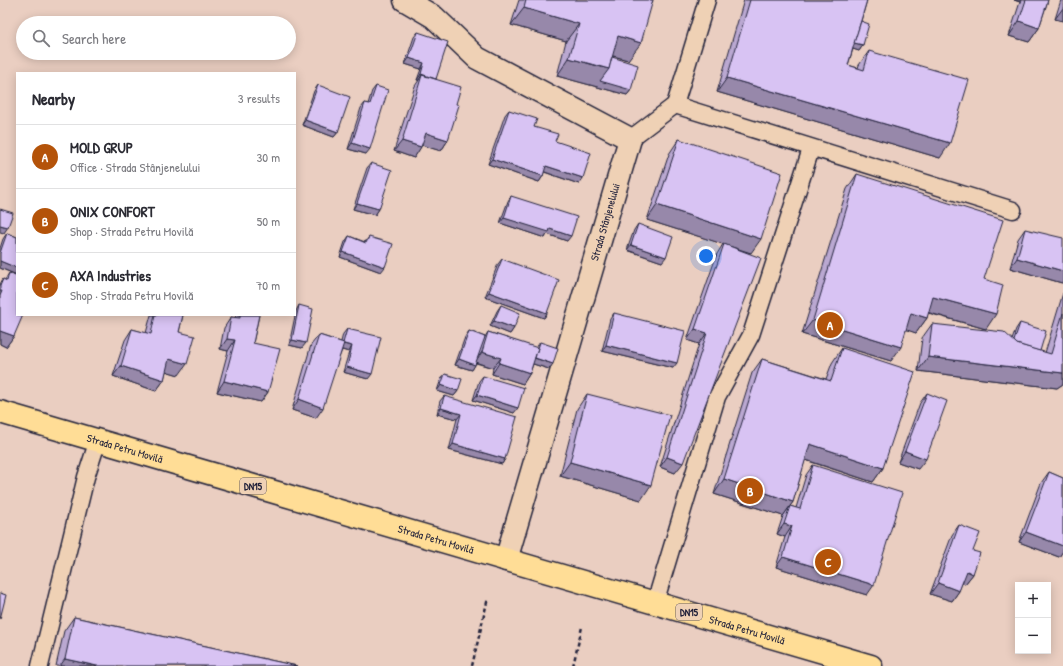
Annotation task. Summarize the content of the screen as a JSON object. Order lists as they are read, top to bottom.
{
  "streets": {
    "main road": ["Strada Petru Movilă", "DN15"],
    "street": ["Strada Stânjenelului"]
  },
  "crossings": [
    ["Strada Stânjenelului", "Strada Petru Movilă"]
  ],
  "page": {
    "search": "Search here",
    "heading": ["Nearby", "3 results"],
    "list": [
      {
        "mark": "A",
        "name": "MOLD GRUP",
        "note": "Office · Strada Stânjenelului",
        "value": "30 m"
      },
      {
        "mark": "B",
        "name": "ONIX CONFORT",
        "note": "Shop · Strada Petru Movilă",
        "value": "50 m"
      },
      {
        "mark": "C",
        "name": "AXA Industries",
        "note": "Shop · Strada Petru Movilă",
        "value": "70 m"
      }
    ],
    "pins": ["A", "B", "C"],
    "map_buttons": ["+", "−"]
  }
}
